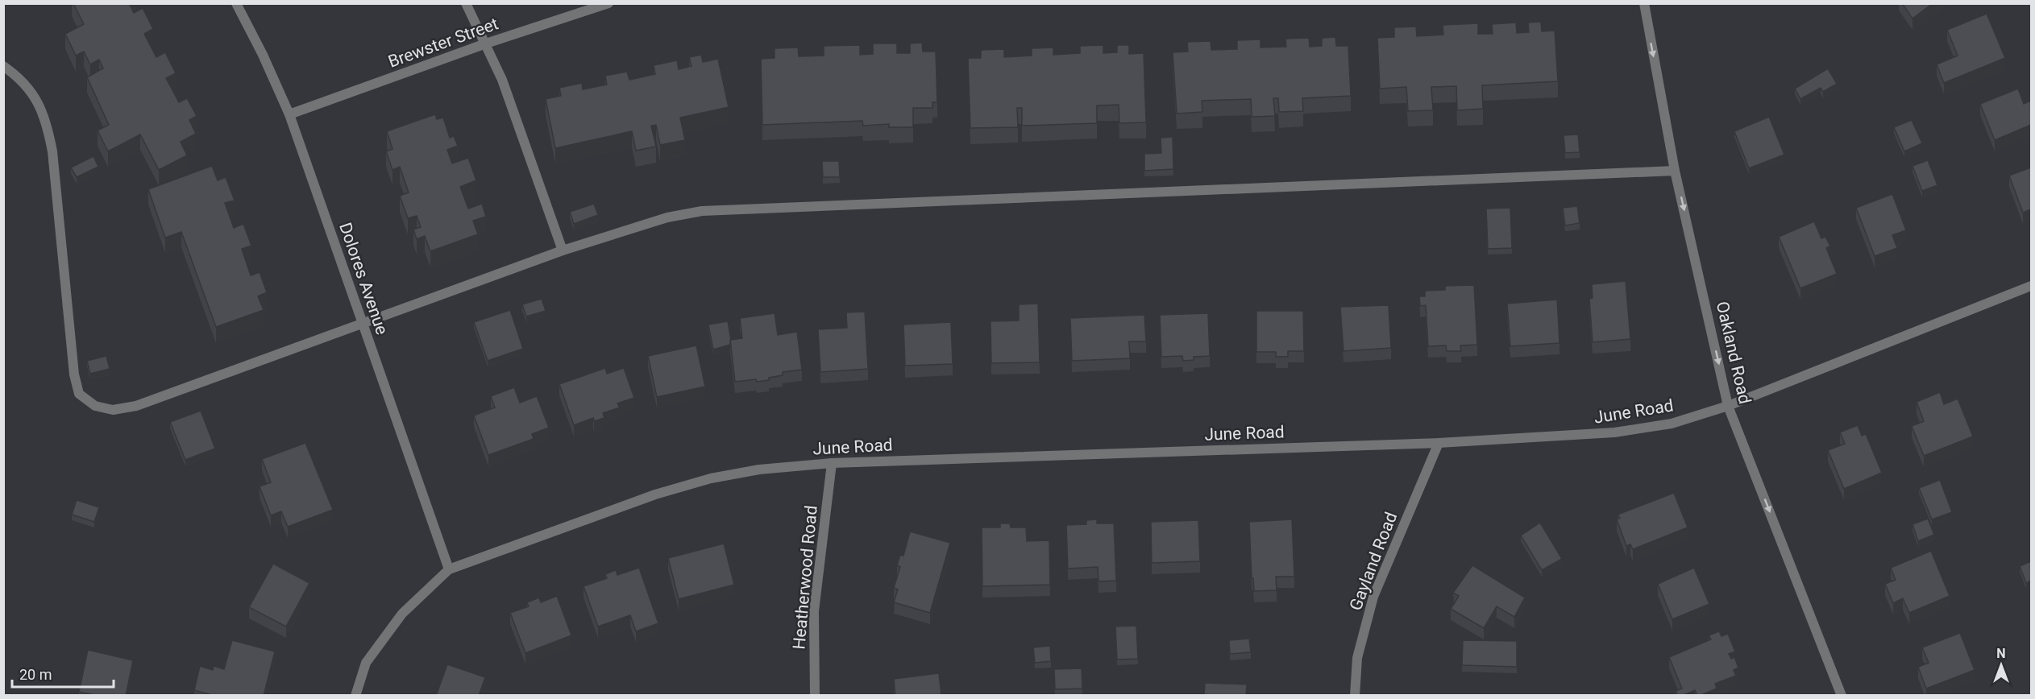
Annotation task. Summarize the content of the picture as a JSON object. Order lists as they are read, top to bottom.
{
  "streets": {
    "street": [
      "Brewster Street",
      "Dolores Avenue",
      "Oakland Road",
      "June Road",
      "Gayland Road",
      "Heatherwood Road"
    ]
  },
  "crossings": [
    ["Brewster Street", "Dolores Avenue"],
    ["Dolores Avenue", "June Road"],
    ["Oakland Road", "June Road"],
    ["June Road", "Gayland Road"],
    ["June Road", "Heatherwood Road"]
  ],
  "one_way": ["Oakland Road"],
  "scale_bar": "20 m",
  "north": "top"
}
